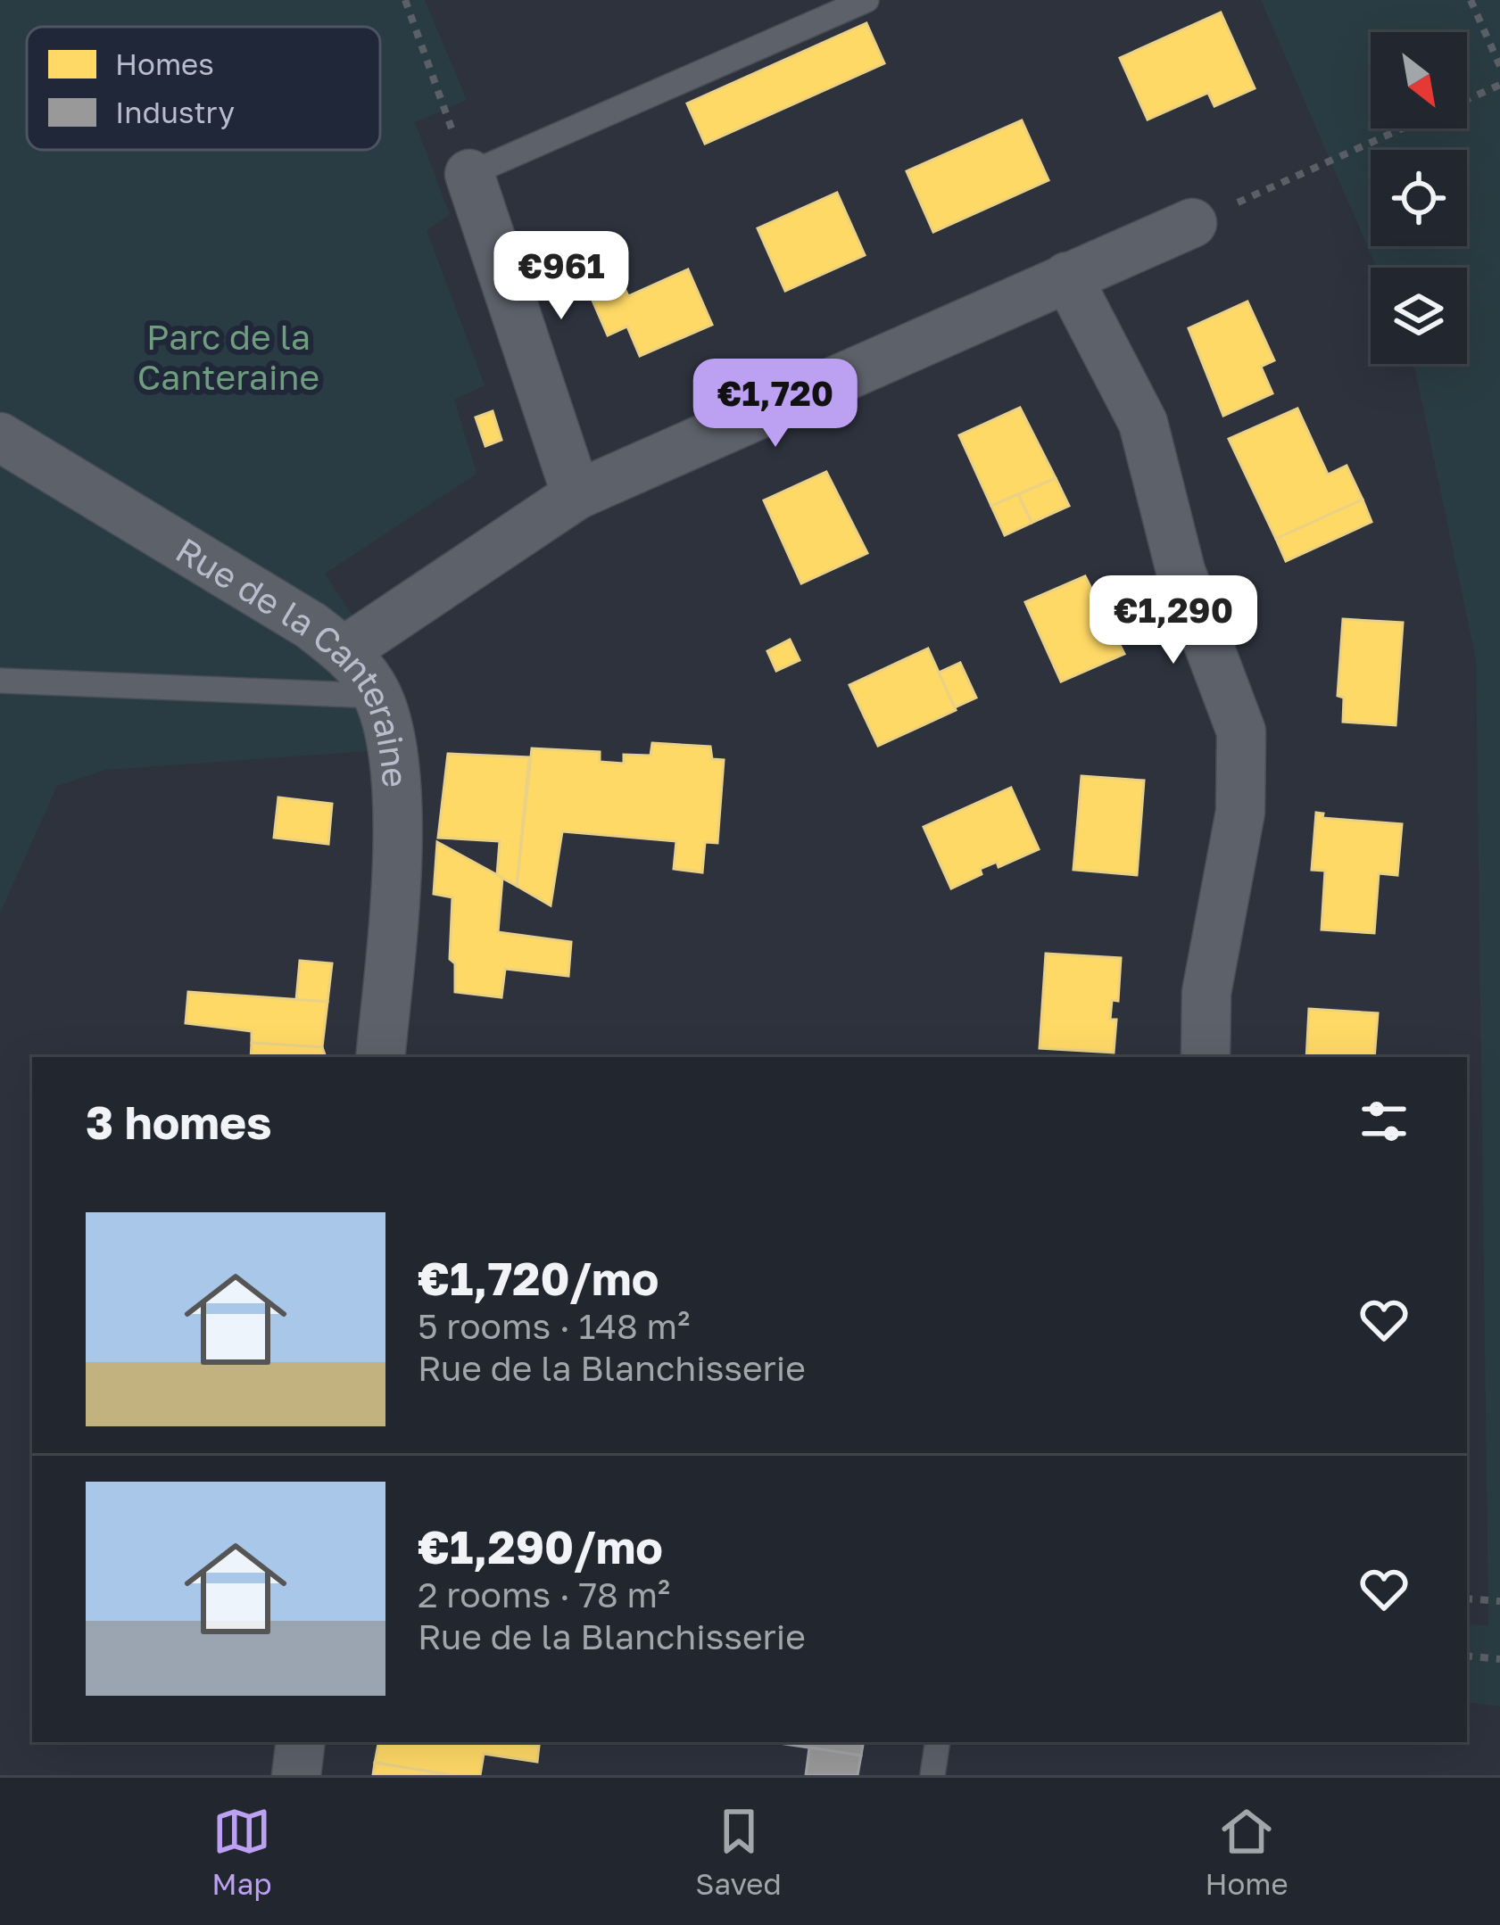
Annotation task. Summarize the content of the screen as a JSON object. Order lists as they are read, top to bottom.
{
  "streets": {
    "street": ["Rue de la Canteraine"]
  },
  "parks": ["Parc de la Canteraine"],
  "legend": ["Homes", "Industry"],
  "north": "bottom right",
  "page": {
    "price": ["€961", "€1,720", "€1,290"],
    "heading": "3 homes",
    "list": [
      {
        "name": "€1,720/mo",
        "note": "5 rooms · 148 m² · Rue de la Blanchisserie"
      },
      {
        "name": "€1,290/mo",
        "note": "2 rooms · 78 m² · Rue de la Blanchisserie"
      }
    ],
    "tabs": ["Map", "Saved", "Home"]
  }
}
